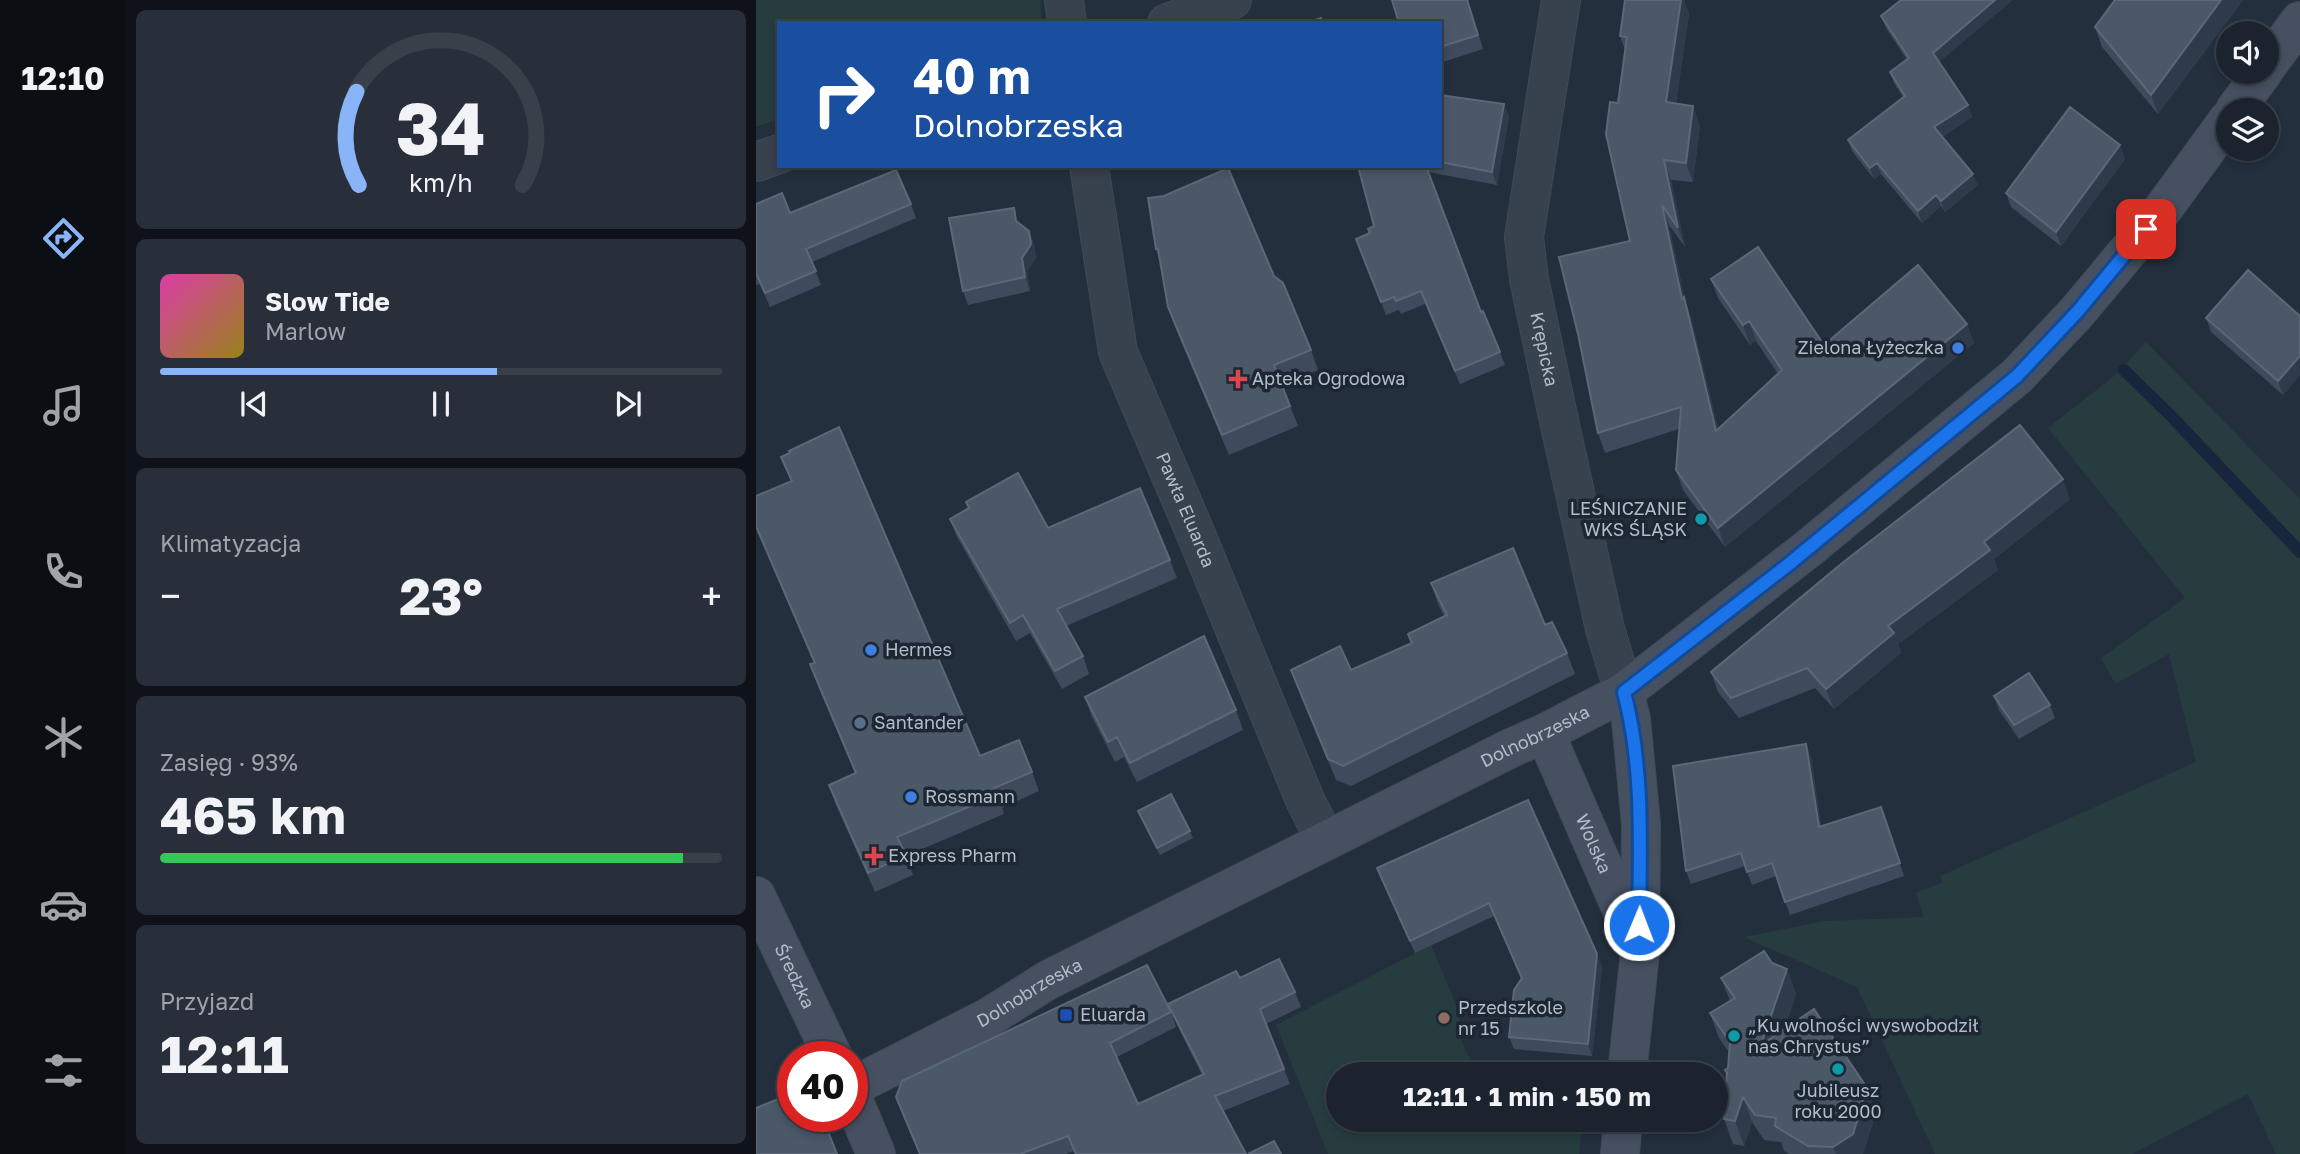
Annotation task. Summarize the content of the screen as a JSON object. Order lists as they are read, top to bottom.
{
  "streets": {
    "street": [
      "Krępicka",
      "Pawła Eluarda",
      "Dolnobrzeska",
      "Wolska",
      "Średzka"
    ]
  },
  "crossings": [
    ["Krępicka", "Dolnobrzeska"],
    ["Krępicka", "Wolska"],
    ["Pawła Eluarda", "Dolnobrzeska"],
    ["Dolnobrzeska", "Wolska"]
  ],
  "places": {
    "other": [
      "Zielona Łyżeczka",
      "LEŚNICZANIE WKS ŚLĄSK",
      "Hermes",
      "Santander",
      "Rossmann",
      "Przedszkole nr 15",
      "„Ku wolności wyswobodził nas Chrystus”",
      "Jubileusz roku 2000"
    ],
    "health": ["Apteka Ogrodowa", "Express Pharm"],
    "transit": ["Eluarda"]
  },
  "page": {
    "tabs": "12:10",
    "turn": ["40 m", "Dolnobrzeska"],
    "song": ["Slow Tide", "Marlow"],
    "tile": [
      "Klimatyzacja",
      ["Zasięg · 93%", "465 km"],
      ["Przyjazd", "12:11"]
    ],
    "heat": ["−", "23°", "+"],
    "limit": "40",
    "trip": "12:11 · 1 min · 150 m",
    "gauge": ["34", "km/h"]
  }
}
